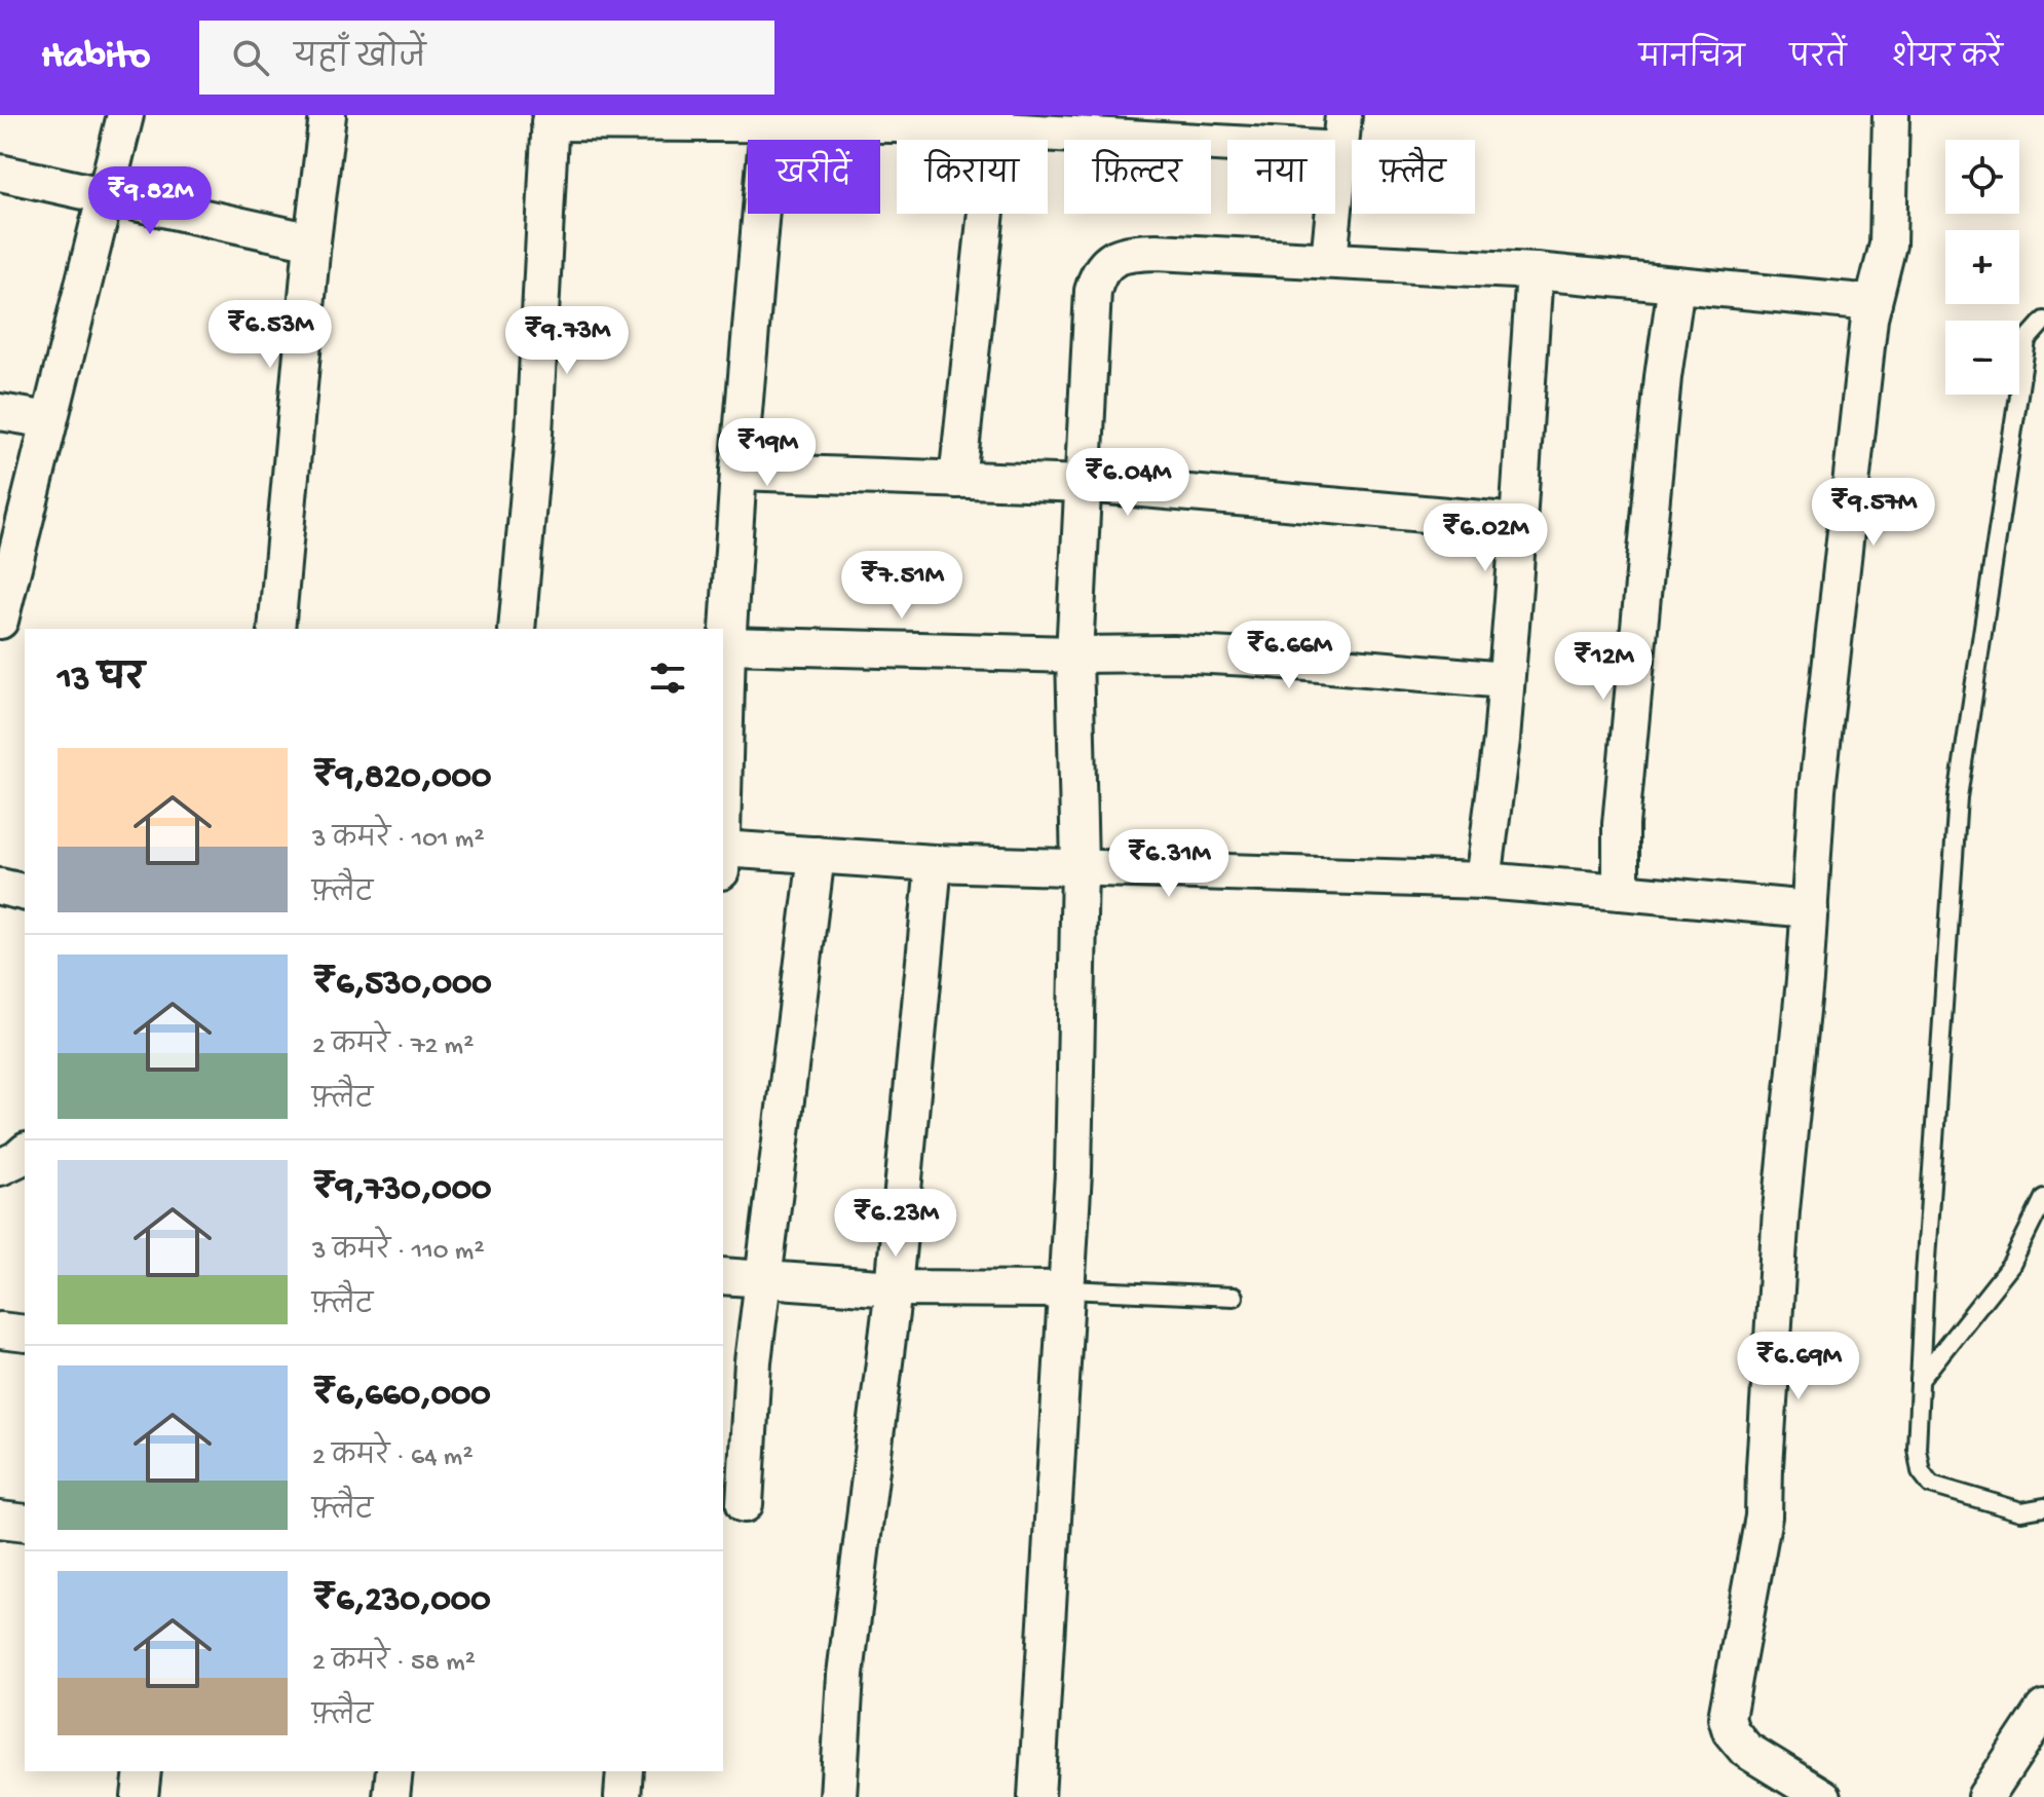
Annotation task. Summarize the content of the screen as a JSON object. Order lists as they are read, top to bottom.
{
  "page": {
    "header": "Habito",
    "search": "यहाँ खोजें",
    "nav": ["मानचित्र", "परतें", "शेयर करें"],
    "map_buttons": ["+", "−"],
    "chip": [
      "खरीदें",
      "किराया",
      "फ़िल्टर",
      "नया",
      "फ़्लैट"
    ],
    "price": [
      "₹9.82M",
      "₹6.53M",
      "₹9.73M",
      "₹19M",
      "₹6.04M",
      "₹9.57M",
      "₹6.02M",
      "₹7.51M",
      "₹6.66M",
      "₹12M",
      "₹6.31M",
      "₹6.23M",
      "₹6.69M"
    ],
    "heading": "13 घर",
    "list": [
      {
        "name": "₹9,820,000",
        "note": "3 कमरे · 101 m² · फ़्लैट"
      },
      {
        "name": "₹6,530,000",
        "note": "2 कमरे · 72 m² · फ़्लैट"
      },
      {
        "name": "₹9,730,000",
        "note": "3 कमरे · 110 m² · फ़्लैट"
      },
      {
        "name": "₹6,660,000",
        "note": "2 कमरे · 64 m² · फ़्लैट"
      },
      {
        "name": "₹6,230,000",
        "note": "2 कमरे · 58 m² · फ़्लैट"
      }
    ]
  }
}
